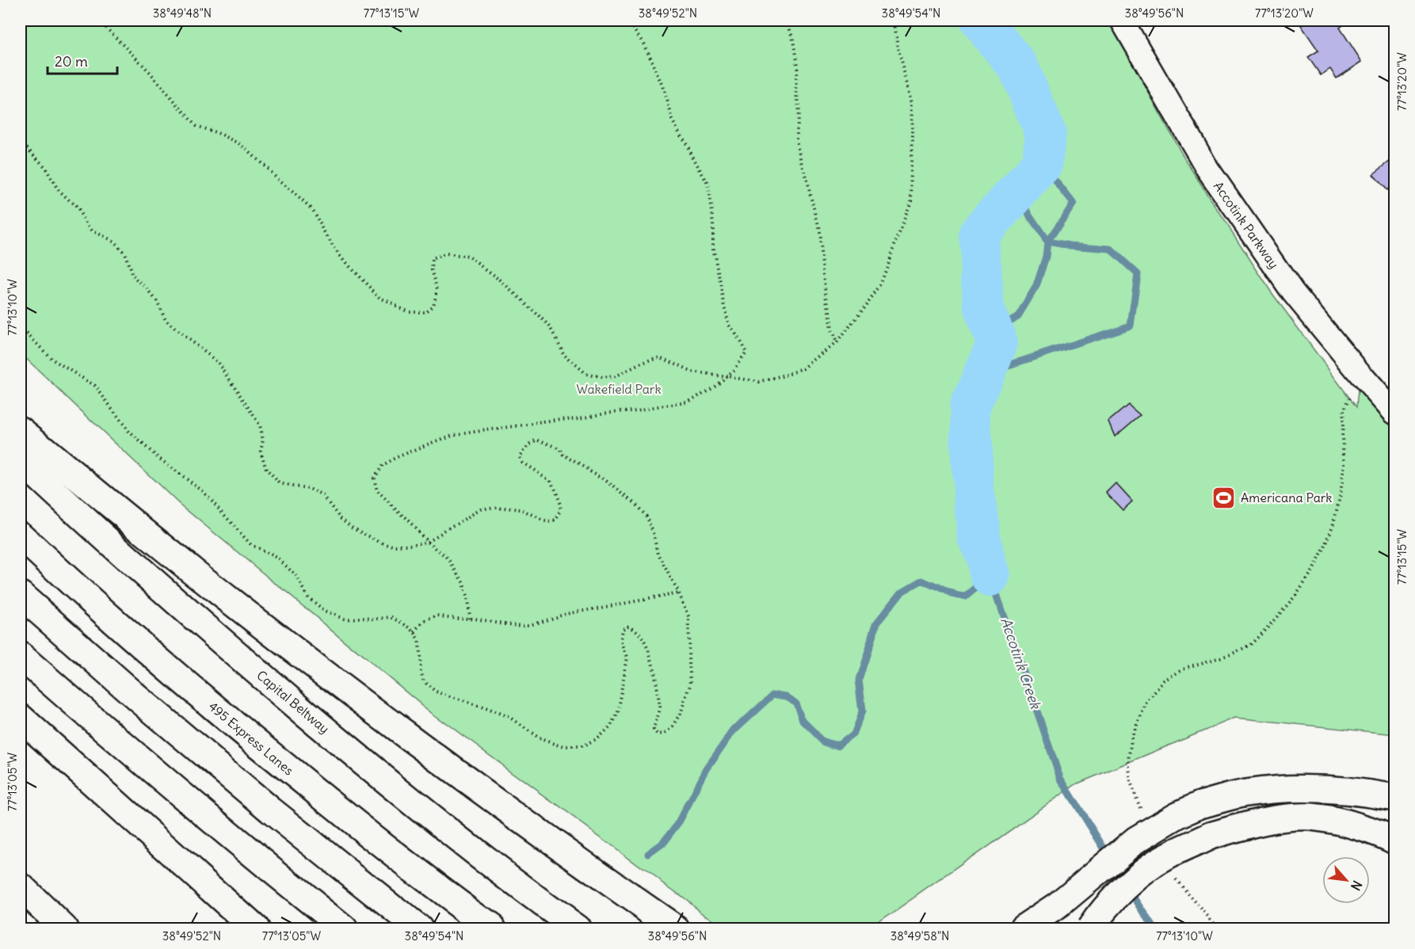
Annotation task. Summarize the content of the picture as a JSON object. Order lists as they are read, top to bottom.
{
  "streets": {
    "main road": ["Capital Beltway", "495 Express Lanes"],
    "street": ["Accotink Parkway"]
  },
  "water": ["Accotink Creek"],
  "parks": ["Wakefield Park"],
  "places": {
    "sports": ["Americana Park"]
  },
  "scale_bar": "20 m",
  "north": "bottom right",
  "coordinates": [
    "38°49'48\"N",
    "77°13'15\"W",
    "38°49'52\"N",
    "38°49'54\"N",
    "38°49'56\"N",
    "77°13'20\"W",
    "77°13'10\"W",
    "77°13'05\"W",
    "38°49'58\"N"
  ]
}
